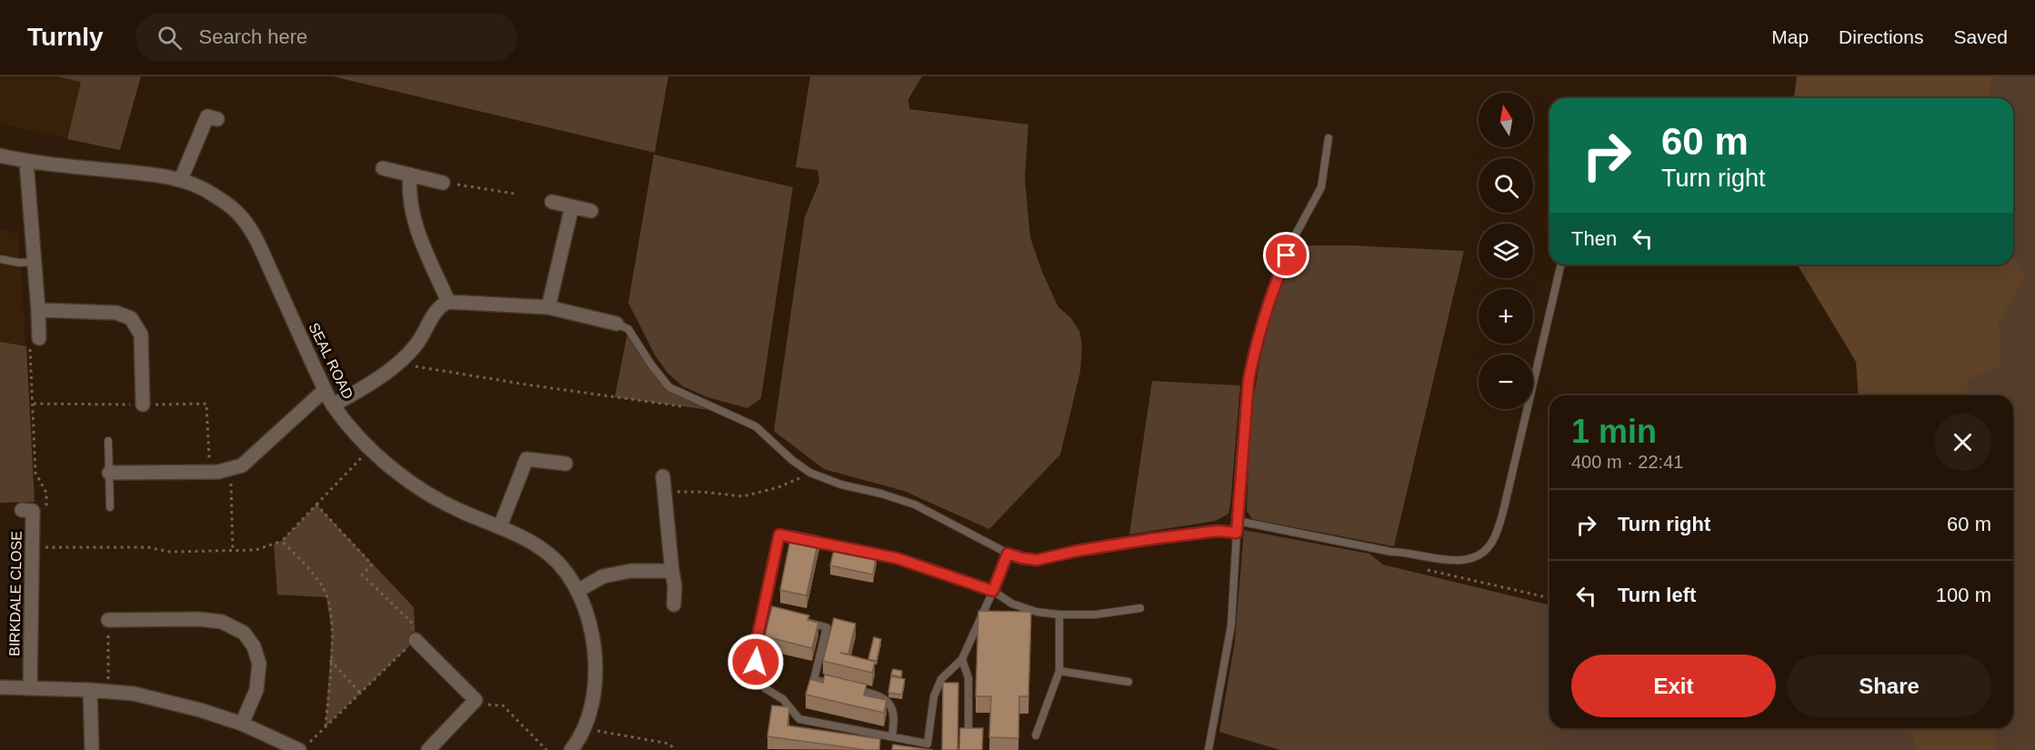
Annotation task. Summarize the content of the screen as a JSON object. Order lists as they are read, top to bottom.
{
  "streets": {
    "street": ["SEAL ROAD", "BIRKDALE CLOSE"]
  },
  "north": "top",
  "page": {
    "header": "Turnly",
    "search": "Search here",
    "nav": ["Map", "Directions", "Saved"],
    "map_buttons": ["+", "−"],
    "turn": ["60 m", "Turn right"],
    "then": "Then",
    "heading": ["1 min", "400 m · 22:41"],
    "list": [
      {
        "name": "Turn right",
        "value": "60 m"
      },
      {
        "name": "Turn left",
        "value": "100 m"
      }
    ],
    "buttons": ["Exit", "Share"]
  }
}
